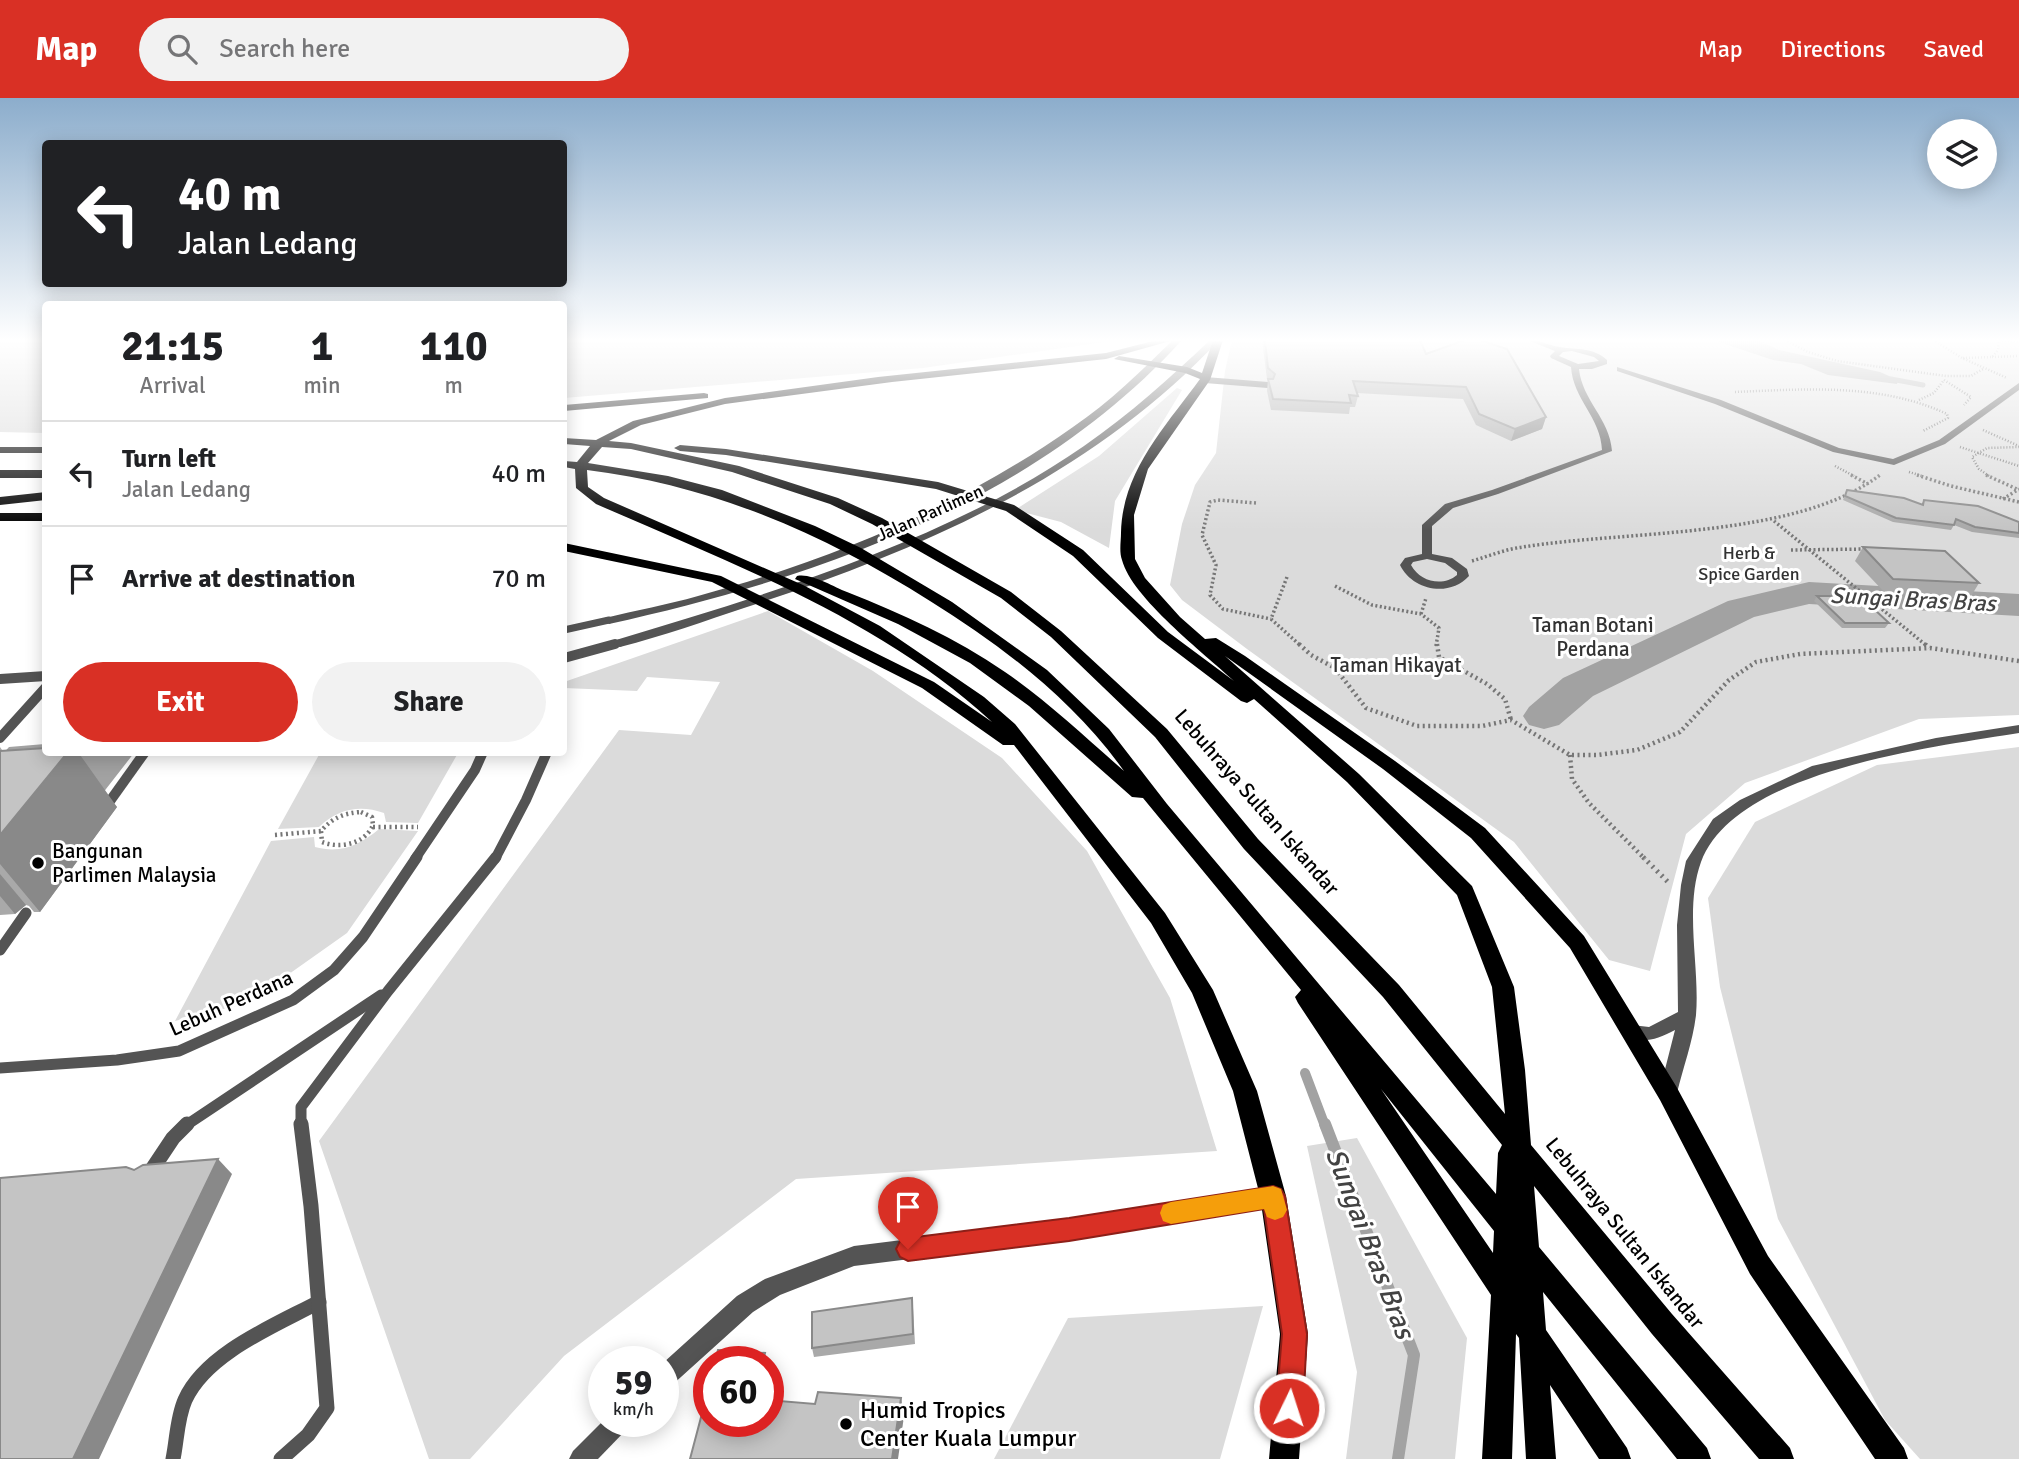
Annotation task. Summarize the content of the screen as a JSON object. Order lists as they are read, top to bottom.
{
  "streets": {
    "main road": ["Lebuhraya Sultan Iskandar"],
    "street": ["Jalan Parlimen"],
    "lane": ["Lebuh Perdana"]
  },
  "water": ["Sungai Bras Bras"],
  "parks": ["Herb & Spice Garden", "Taman Botani Perdana", "Taman Hikayat"],
  "places": ["Bangunan Parlimen Malaysia", "Humid Tropics Center Kuala Lumpur"],
  "page": {
    "header": "Map",
    "search": "Search here",
    "nav": ["Map", "Directions", "Saved"],
    "turn": ["40 m", "Jalan Ledang"],
    "eta": [
      "21:15",
      "Arrival",
      "1",
      "min",
      "110",
      "m"
    ],
    "list": [
      {
        "name": "Turn left",
        "note": "Jalan Ledang",
        "value": "40 m"
      },
      {
        "name": "Arrive at destination",
        "value": "70 m"
      }
    ],
    "buttons": ["Exit", "Share"],
    "speed": "59 km/h",
    "limit": "60"
  }
}
